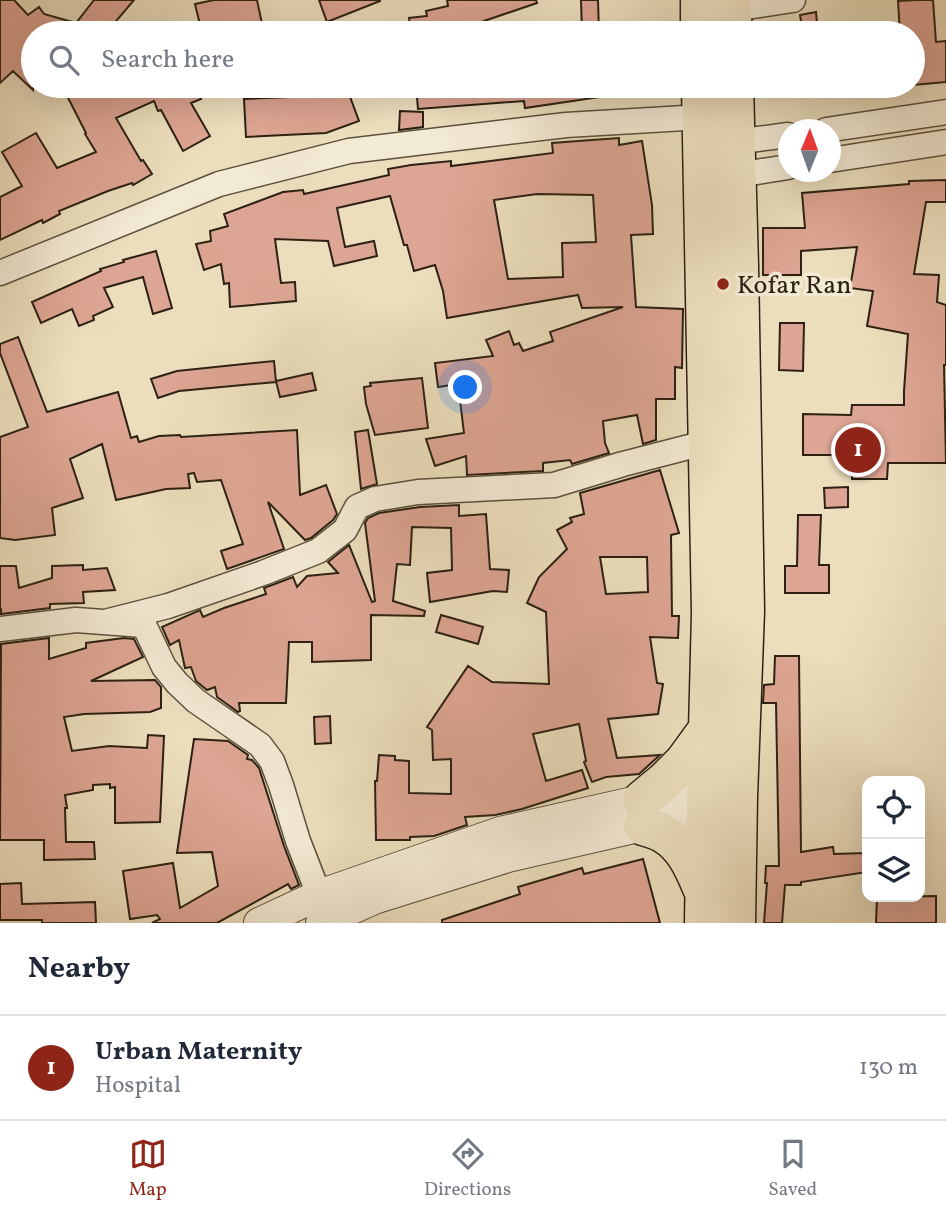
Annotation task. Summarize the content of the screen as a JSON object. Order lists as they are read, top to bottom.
{
  "places": ["Kofar Ran"],
  "north": "top",
  "page": {
    "search": "Search here",
    "pins": "1",
    "heading": "Nearby",
    "list": [
      {
        "mark": "1",
        "name": "Urban Maternity",
        "note": "Hospital",
        "value": "130 m"
      }
    ],
    "nav": ["Map", "Directions", "Saved"]
  }
}
